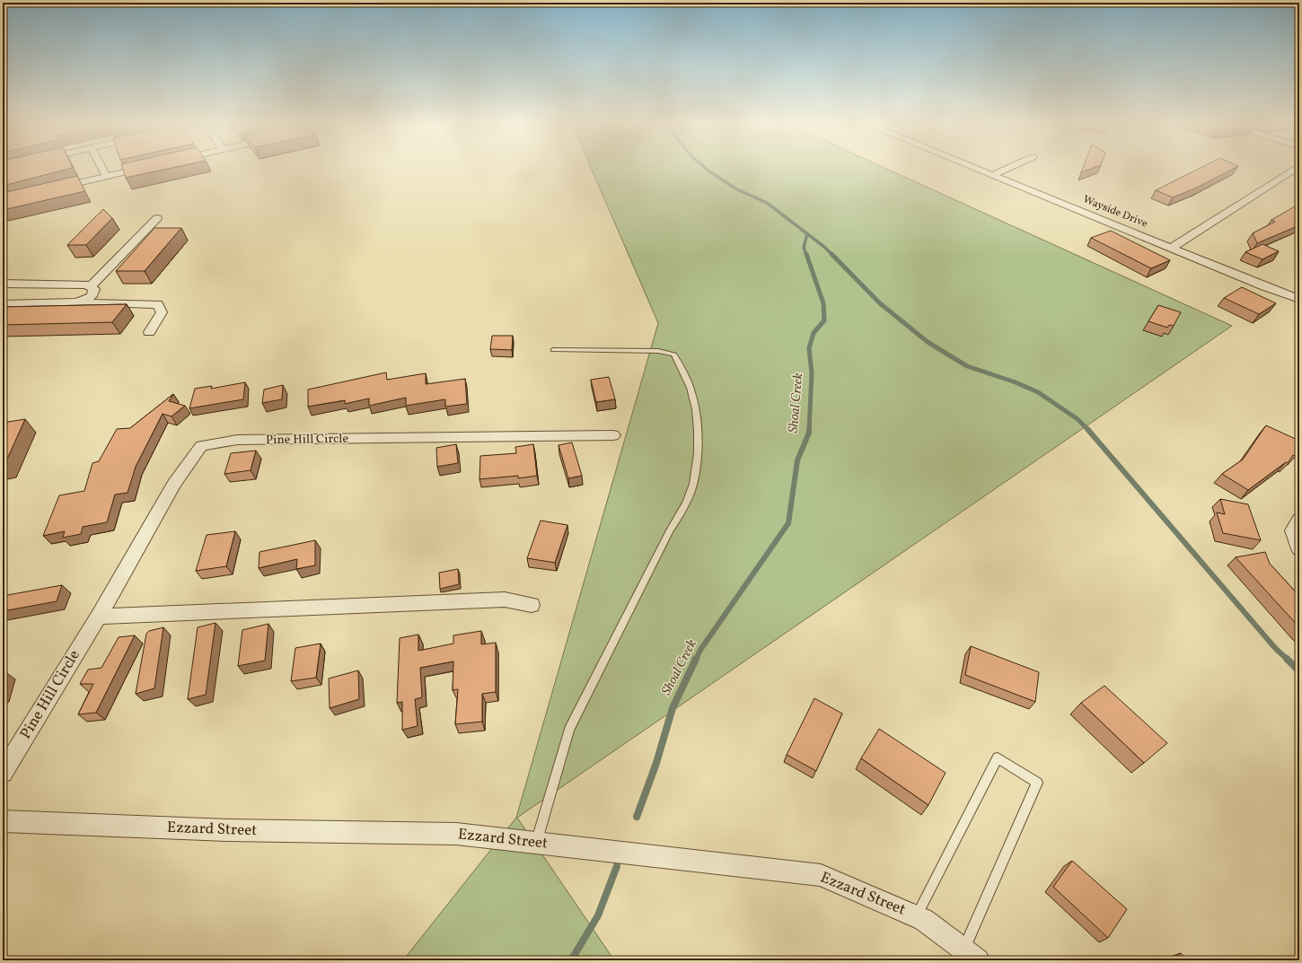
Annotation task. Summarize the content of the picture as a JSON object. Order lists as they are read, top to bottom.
{
  "streets": {
    "street": ["Wayside Drive", "Pine Hill Circle", "Ezzard Street"]
  },
  "water": ["Shoal Creek"]
}
